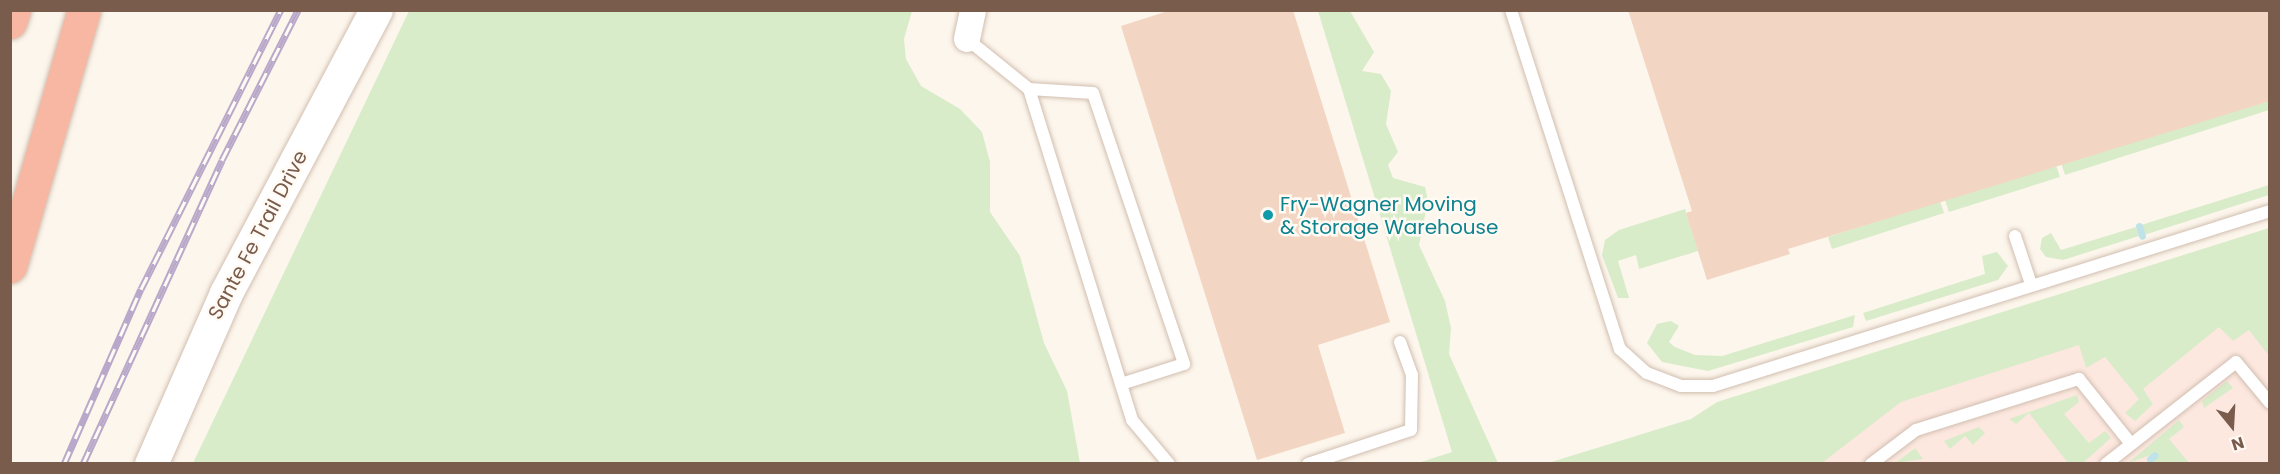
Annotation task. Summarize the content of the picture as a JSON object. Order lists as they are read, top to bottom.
{
  "streets": {
    "main road": ["Sante Fe Trail Drive"]
  },
  "places": ["Fry-Wagner Moving & Storage Warehouse"],
  "north": "bottom"
}
